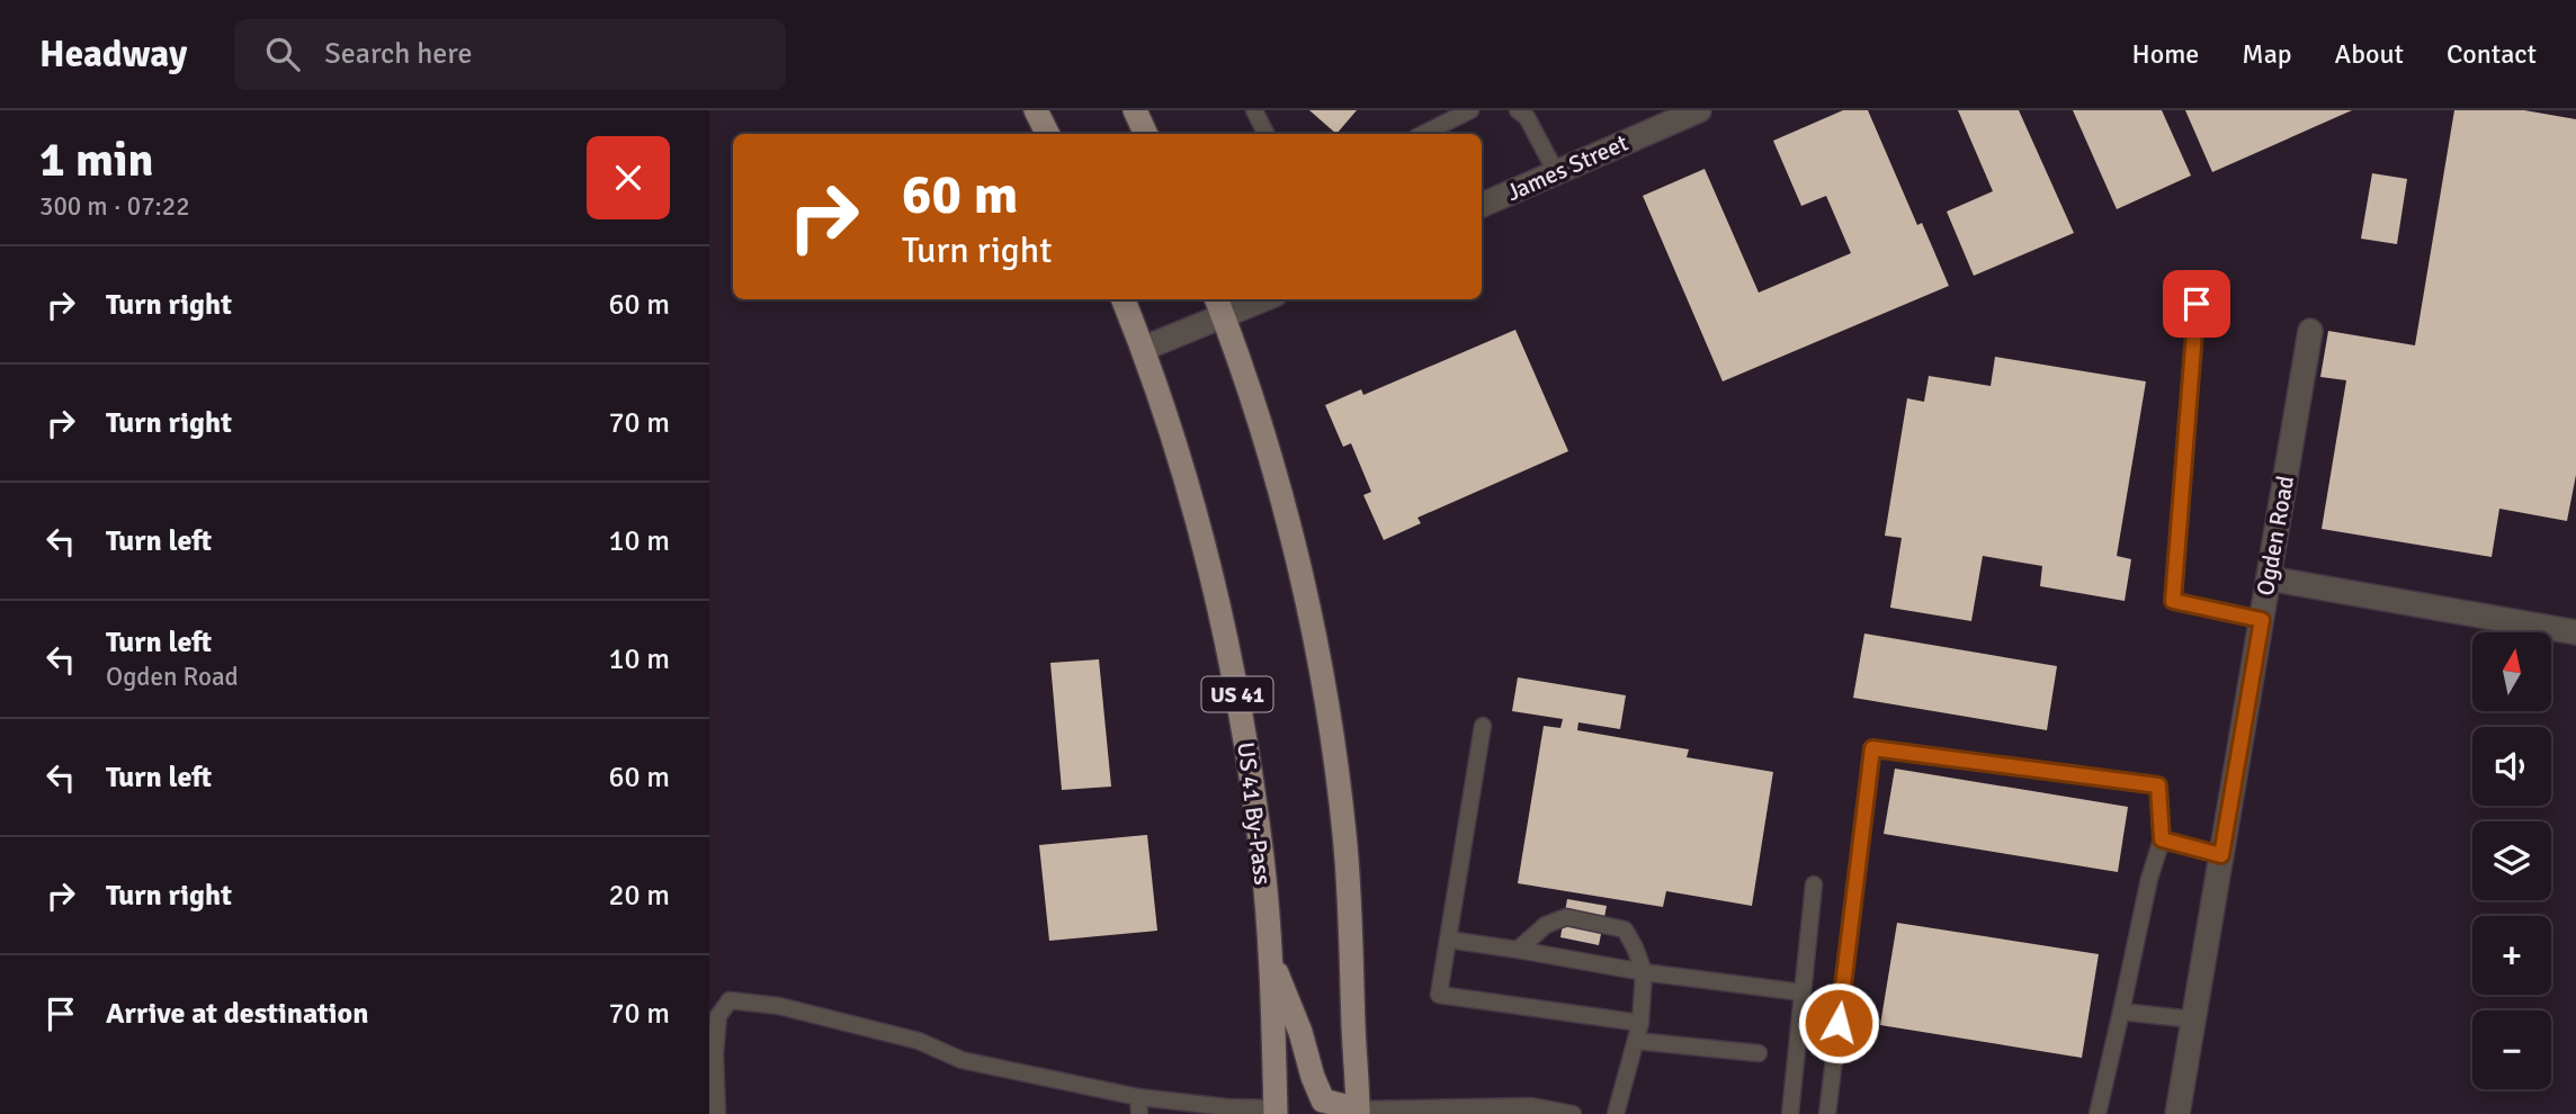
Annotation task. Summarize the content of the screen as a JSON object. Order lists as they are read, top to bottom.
{
  "streets": {
    "main road": ["US 41", "US 41 By-Pass"],
    "street": ["James Street", "Ogden Road"]
  },
  "north": "top",
  "page": {
    "header": "Headway",
    "search": "Search here",
    "nav": [
      "Home",
      "Map",
      "About",
      "Contact"
    ],
    "heading": ["1 min", "300 m · 07:22"],
    "turn": ["60 m", "Turn right"],
    "list": [
      {
        "name": "Turn right",
        "value": "60 m"
      },
      {
        "name": "Turn right",
        "value": "70 m"
      },
      {
        "name": "Turn left",
        "value": "10 m"
      },
      {
        "name": "Turn left",
        "note": "Ogden Road",
        "value": "10 m"
      },
      {
        "name": "Turn left",
        "value": "60 m"
      },
      {
        "name": "Turn right",
        "value": "20 m"
      },
      {
        "name": "Arrive at destination",
        "value": "70 m"
      }
    ],
    "map_buttons": ["+", "−"]
  }
}
